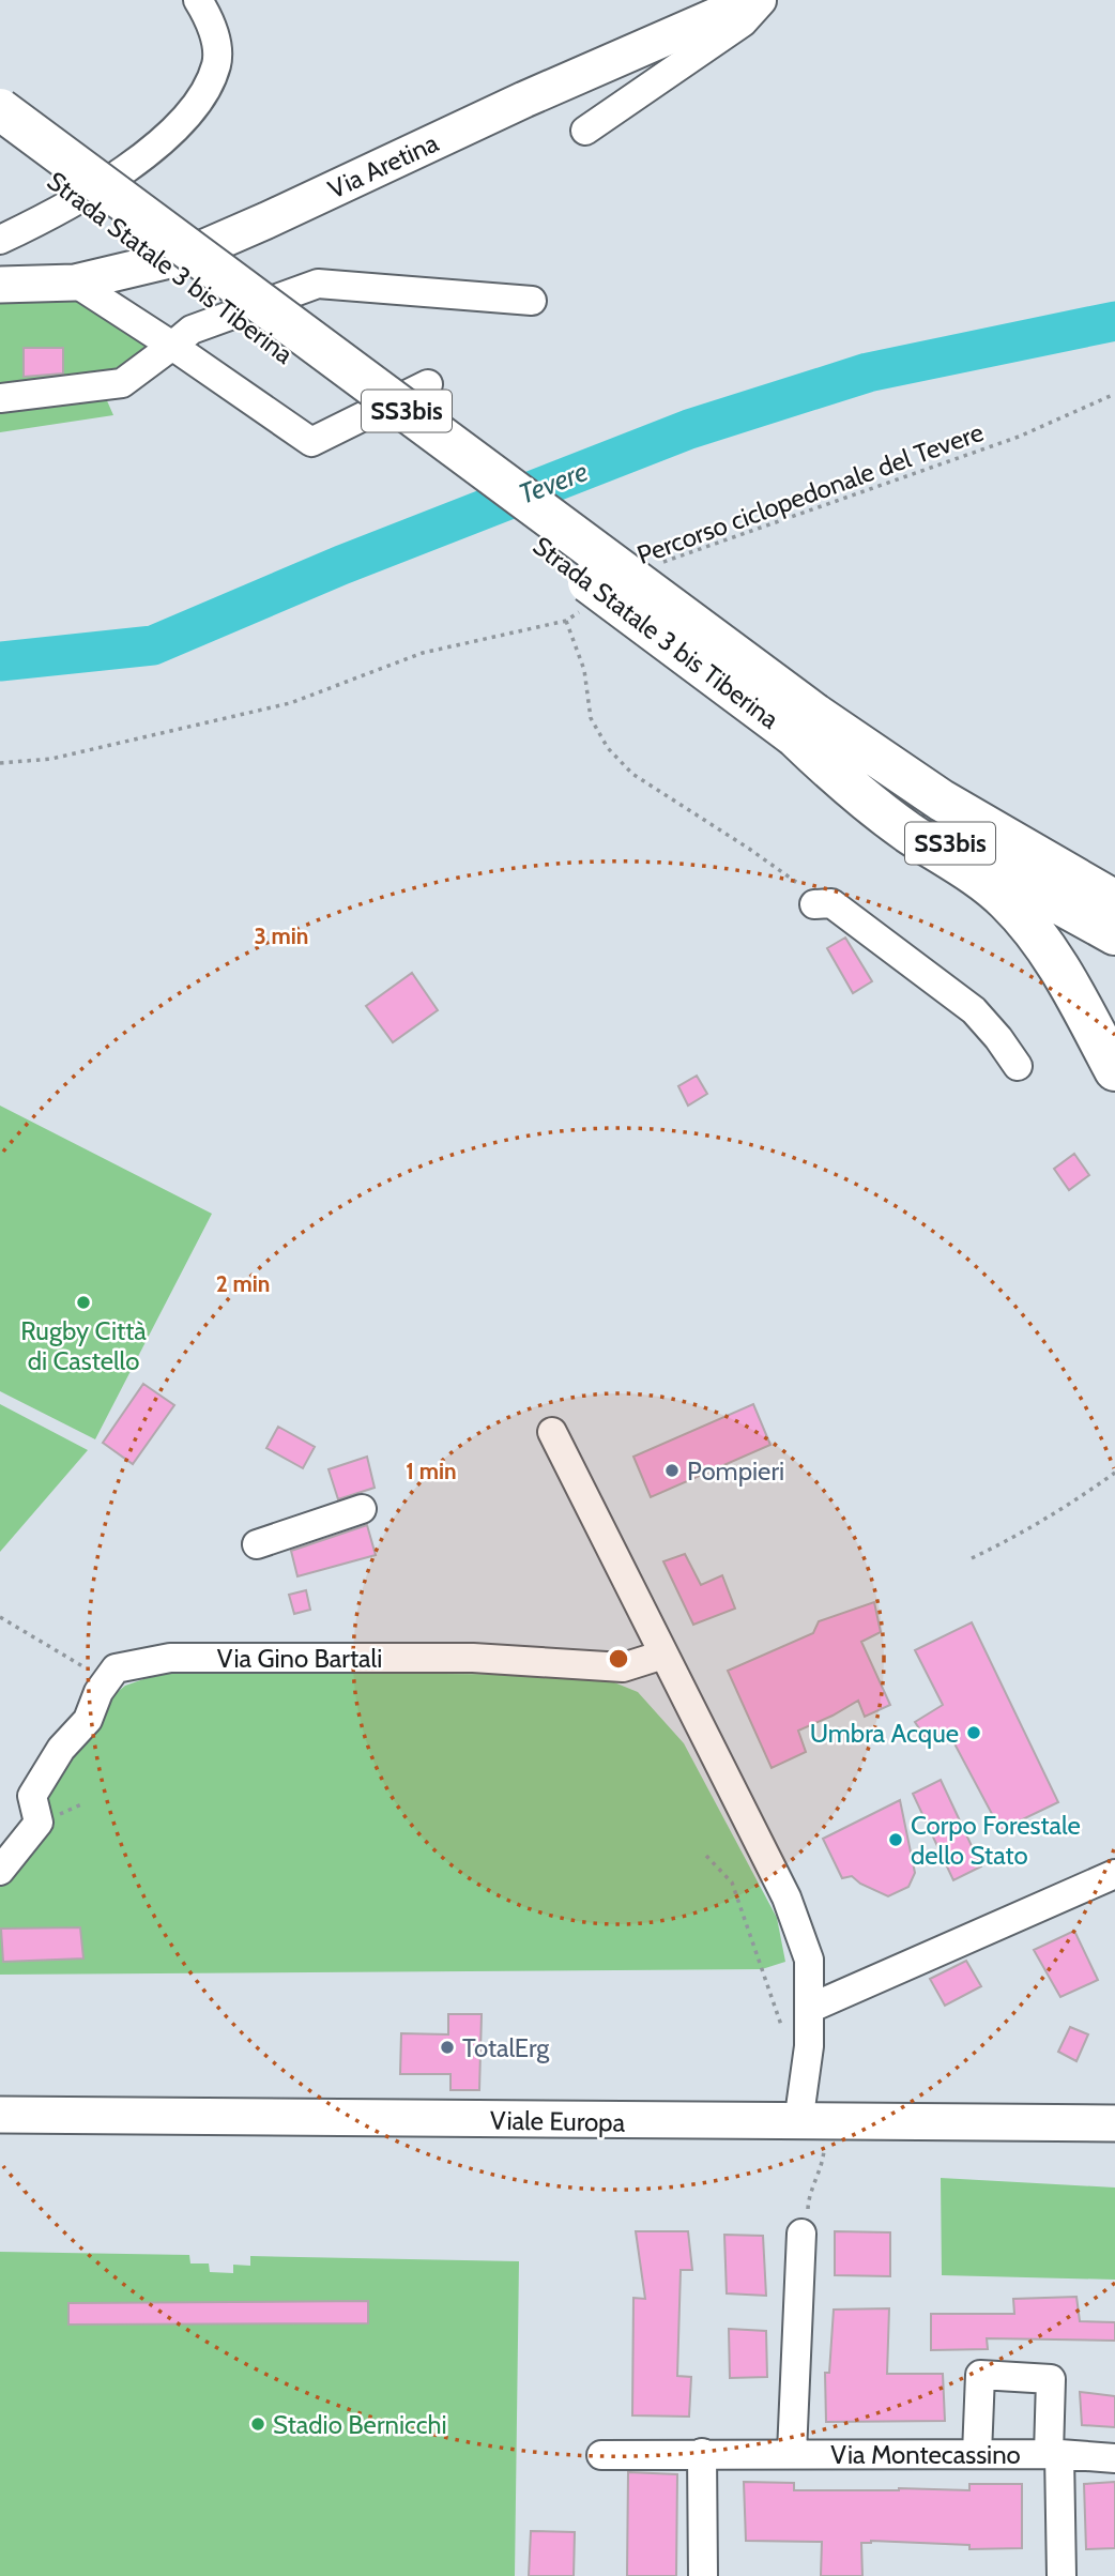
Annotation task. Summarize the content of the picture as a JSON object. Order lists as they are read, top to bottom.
{
  "streets": {
    "highway": ["Strada Statale 3 bis Tiberina", "SS3bis"],
    "main road": ["Via Aretina", "Viale Europa"],
    "street": ["Via Gino Bartali", "Via Montecassino"],
    "path": ["Percorso ciclopedonale del Tevere"]
  },
  "water": ["Tevere"],
  "places": [
    "Rugby Città di Castello",
    "Pompieri",
    "Umbra Acque",
    "Corpo Forestale dello Stato",
    "TotalErg",
    "Stadio Bernicchi"
  ],
  "rings": ["3 min", "2 min", "1 min"]
}
